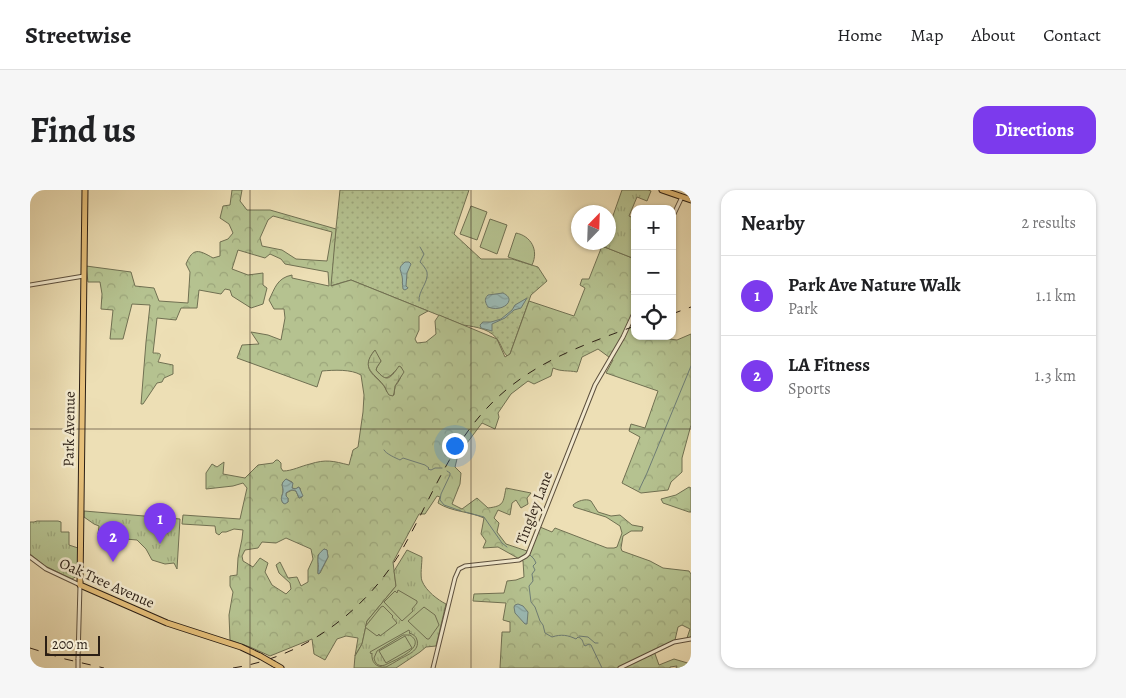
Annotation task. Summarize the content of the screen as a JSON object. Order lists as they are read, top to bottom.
{
  "streets": {
    "main road": ["Park Avenue", "Oak Tree Avenue"],
    "street": ["Tingley Lane"]
  },
  "crossings": [
    ["Park Avenue", "Oak Tree Avenue"]
  ],
  "scale_bar": "200 m",
  "north": "top right",
  "page": {
    "header": "Streetwise",
    "nav": [
      "Home",
      "Map",
      "About",
      "Contact"
    ],
    "title": "Find us",
    "buttons": "Directions",
    "heading": ["Nearby", "2 results"],
    "map_buttons": ["+", "−"],
    "list": [
      {
        "mark": "1",
        "name": "Park Ave Nature Walk",
        "note": "Park",
        "value": "1.1 km"
      },
      {
        "mark": "2",
        "name": "LA Fitness",
        "note": "Sports",
        "value": "1.3 km"
      }
    ],
    "pins": ["1", "2"],
    "scale": "200 m"
  }
}
